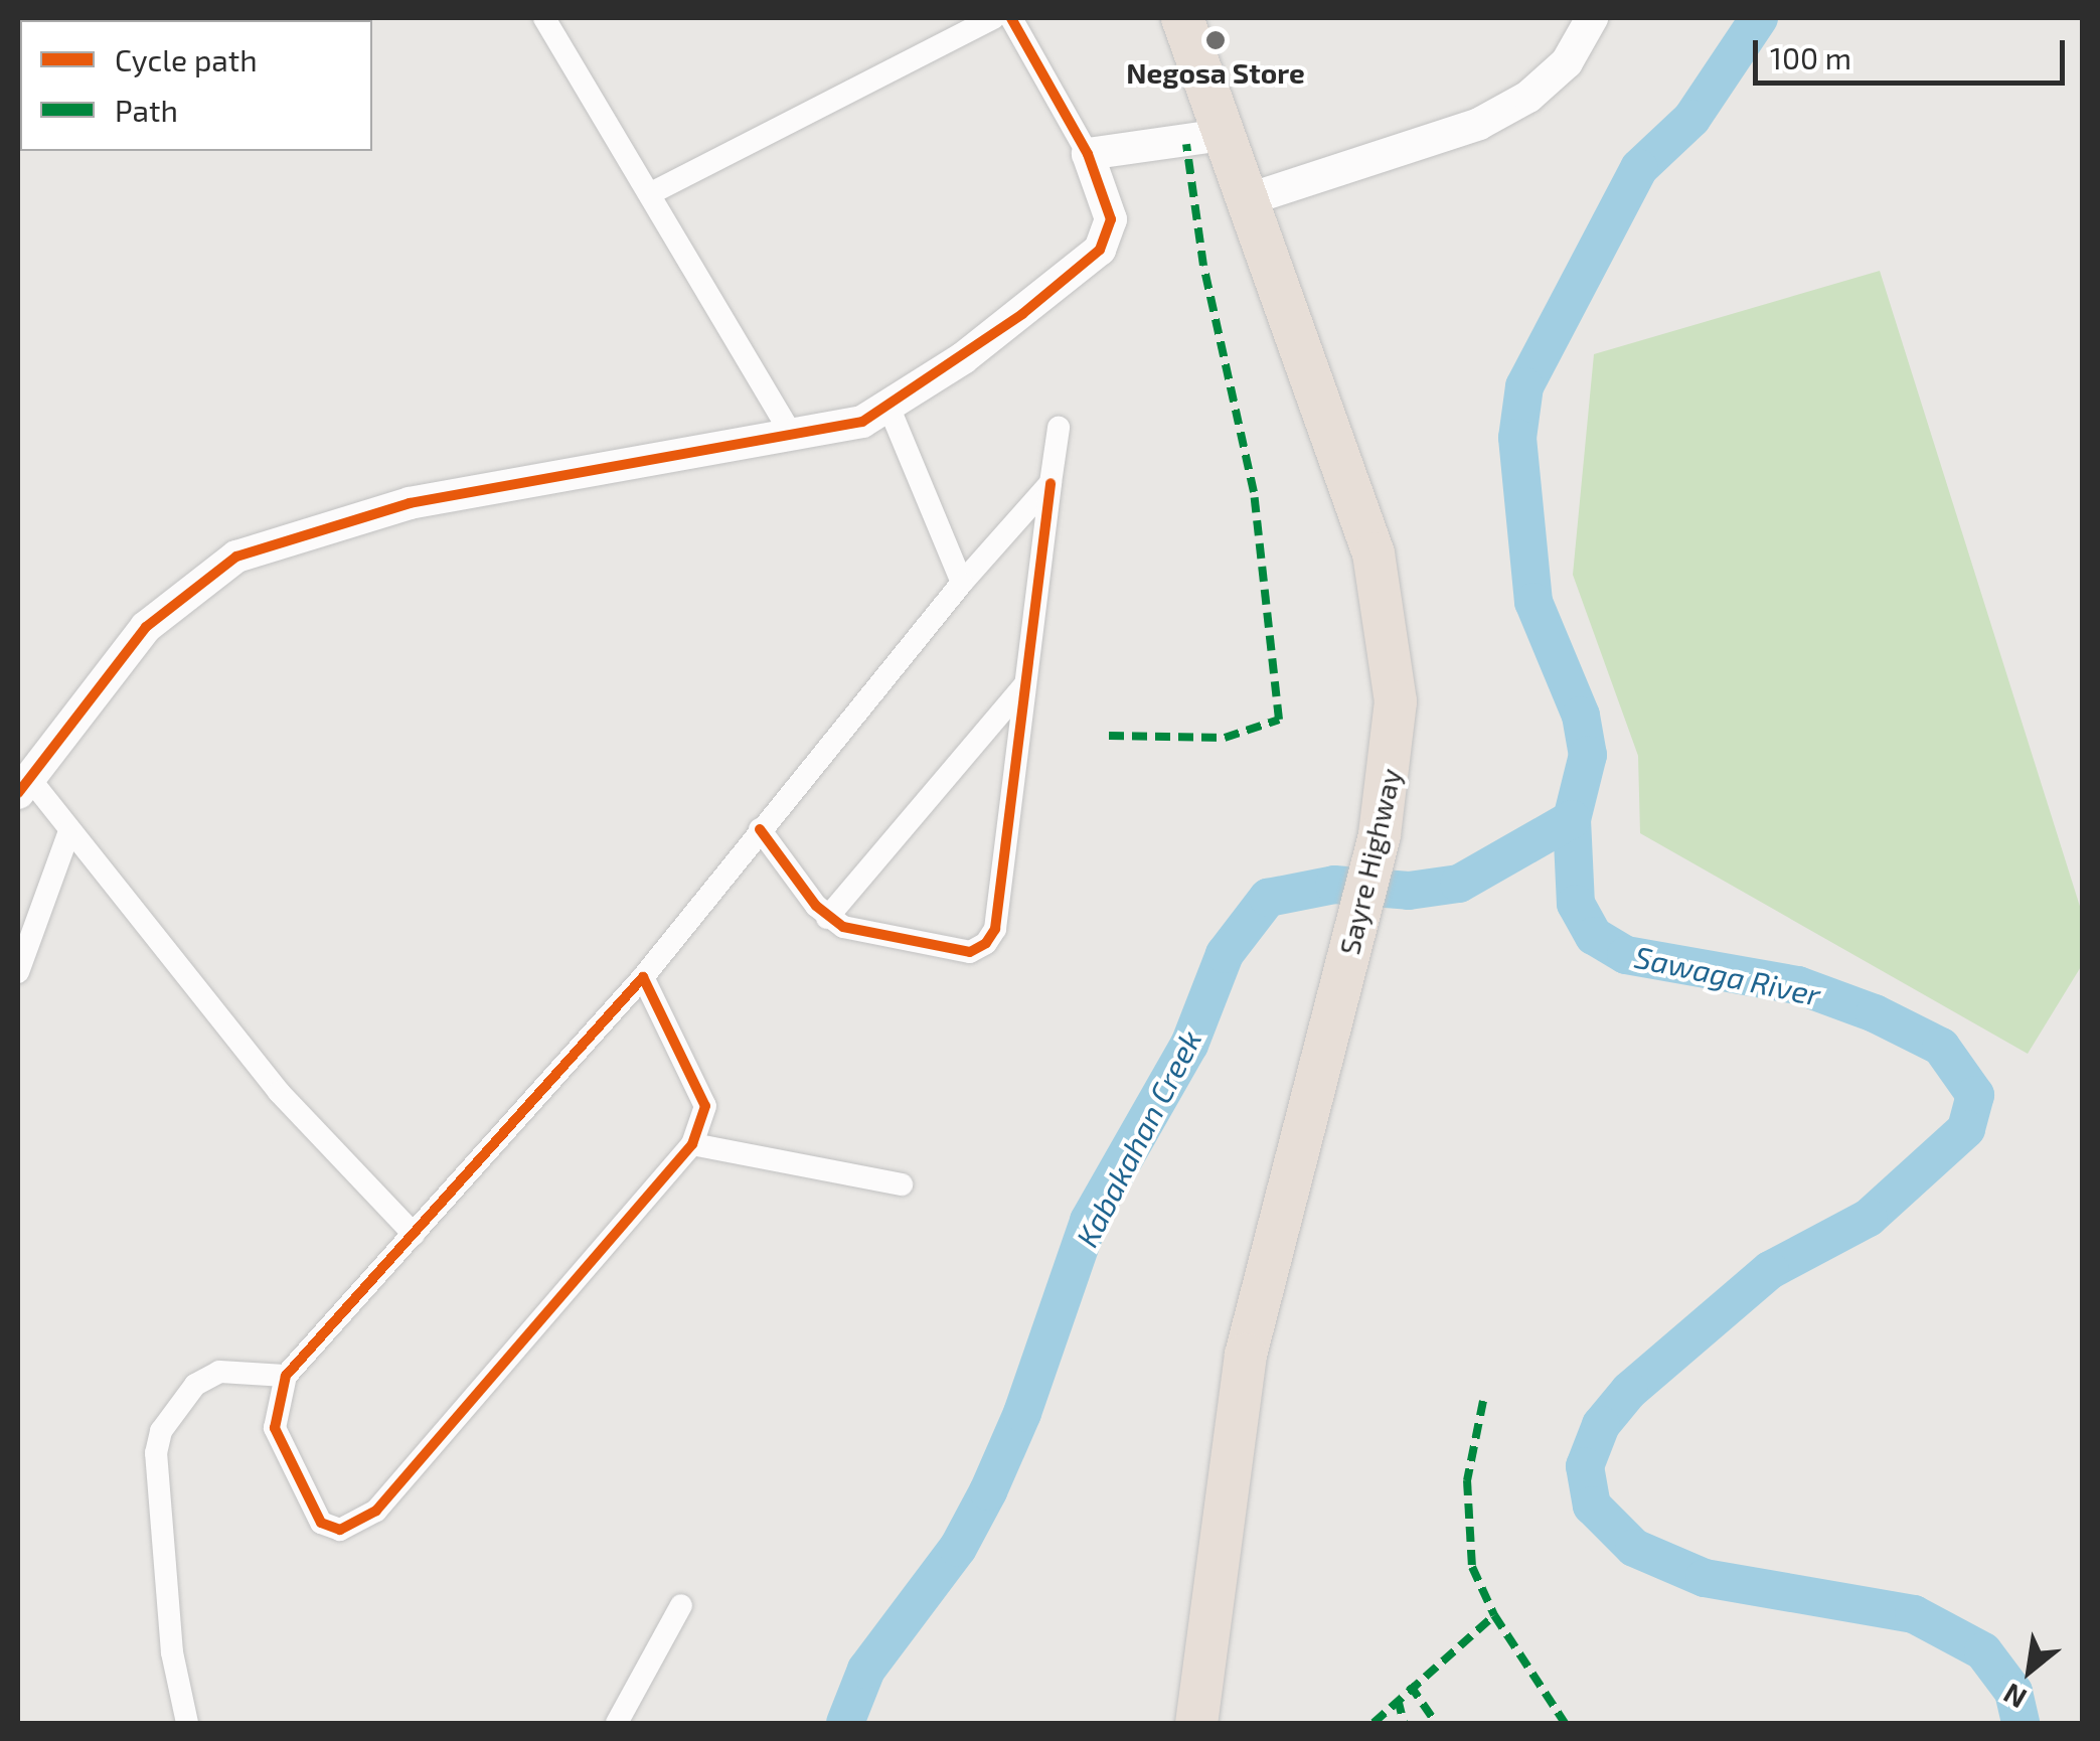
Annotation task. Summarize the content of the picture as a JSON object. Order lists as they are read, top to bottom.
{
  "streets": {
    "highway": ["Sayre Highway"]
  },
  "water": ["Sawaga River", "Kabakahan Creek"],
  "places": ["Negosa Store"],
  "legend": ["Cycle path", "Path"],
  "scale_bar": "100 m",
  "north": "bottom left"
}
